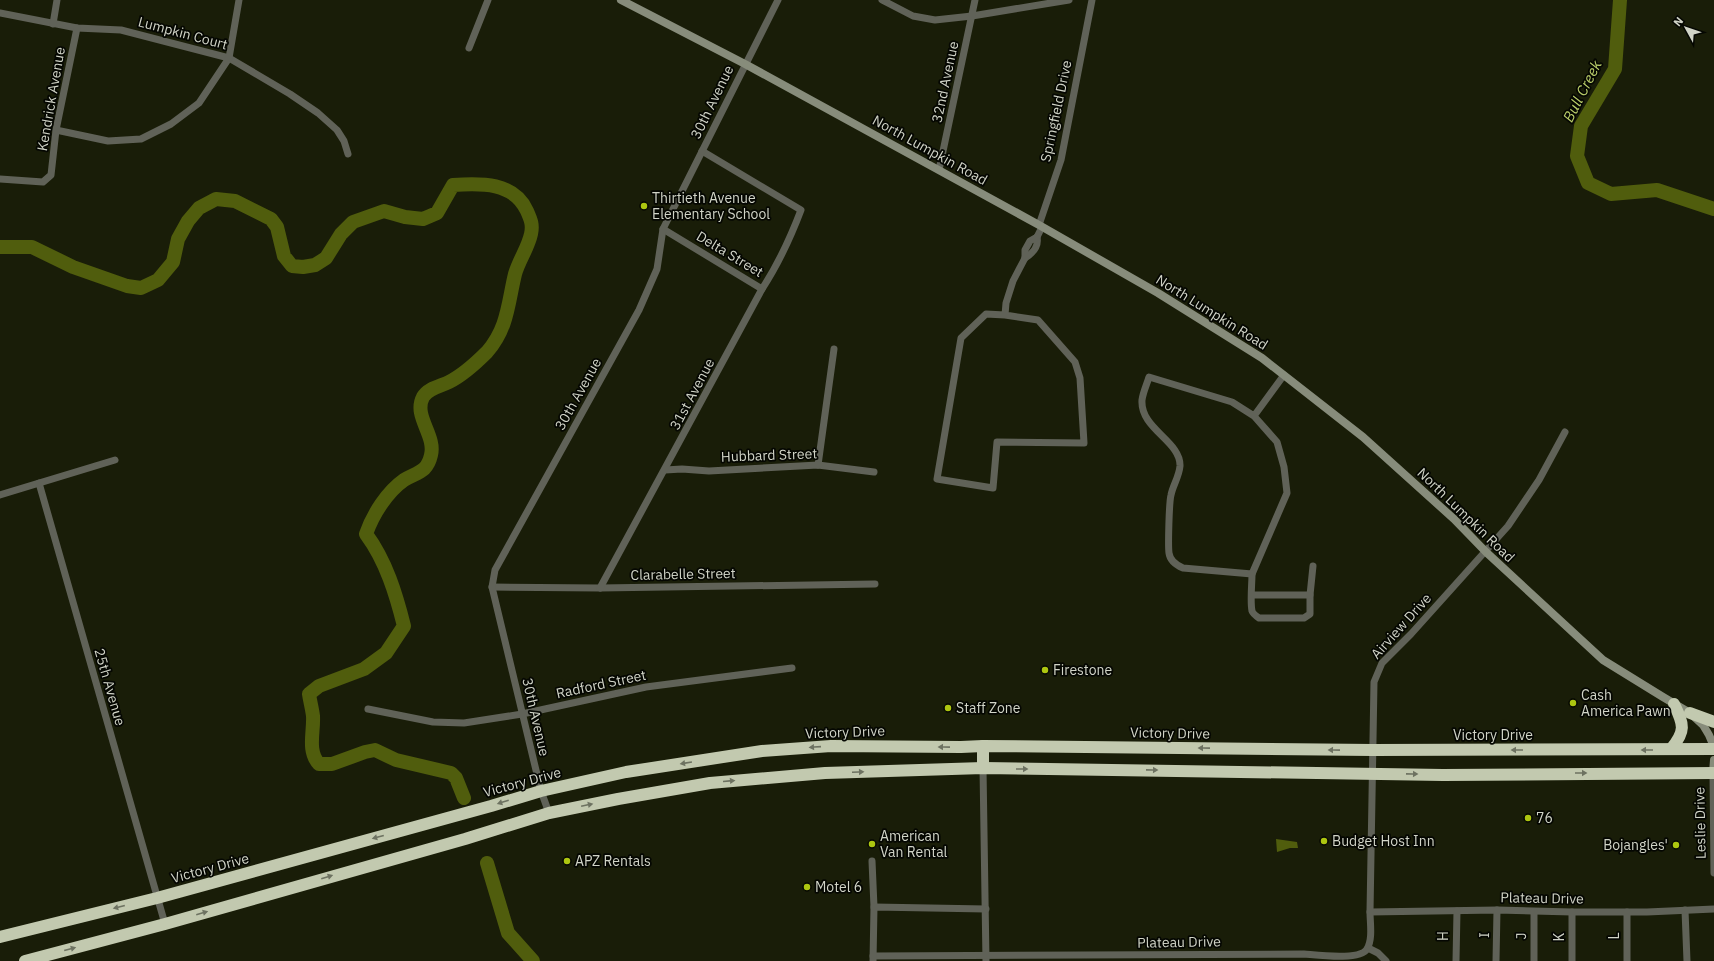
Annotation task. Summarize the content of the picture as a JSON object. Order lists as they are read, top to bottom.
{
  "streets": {
    "highway": ["Victory Drive"],
    "street": [
      "Lumpkin Court",
      "32nd Avenue",
      "Kendrick Avenue",
      "30th Avenue",
      "Springfield Drive",
      "North Lumpkin Road",
      "Delta Street",
      "31st Avenue",
      "Hubbard Street",
      "Clarabelle Street",
      "Airview Drive",
      "Radford Street",
      "25th Avenue",
      "Leslie Drive",
      "Plateau Drive",
      "I",
      "H",
      "J",
      "L",
      "K"
    ]
  },
  "crossings": [
    ["Lumpkin Court", "Kendrick Avenue"],
    ["32nd Avenue", "North Lumpkin Road"],
    ["30th Avenue", "North Lumpkin Road"],
    ["30th Avenue", "Delta Street"],
    ["30th Avenue", "31st Avenue"],
    ["30th Avenue", "Clarabelle Street"],
    ["30th Avenue", "Radford Street"],
    ["30th Avenue", "Victory Drive"],
    ["Springfield Drive", "North Lumpkin Road"],
    ["North Lumpkin Road", "Airview Drive"],
    ["North Lumpkin Road", "Victory Drive"],
    ["Delta Street", "31st Avenue"],
    ["31st Avenue", "Hubbard Street"],
    ["31st Avenue", "Clarabelle Street"],
    ["Airview Drive", "Victory Drive"],
    ["Airview Drive", "Plateau Drive"],
    ["25th Avenue", "Victory Drive"],
    ["Plateau Drive", "I"],
    ["Plateau Drive", "H"],
    ["Plateau Drive", "J"],
    ["Plateau Drive", "L"],
    ["Plateau Drive", "K"]
  ],
  "water": ["Bull Creek"],
  "places": [
    "Thirtieth Avenue Elementary School",
    "Firestone",
    "Cash America Pawn",
    "Staff Zone",
    "76",
    "Budget Host Inn",
    "American Van Rental",
    "Bojangles'",
    "APZ Rentals",
    "Motel 6"
  ],
  "north": "top left"
}
